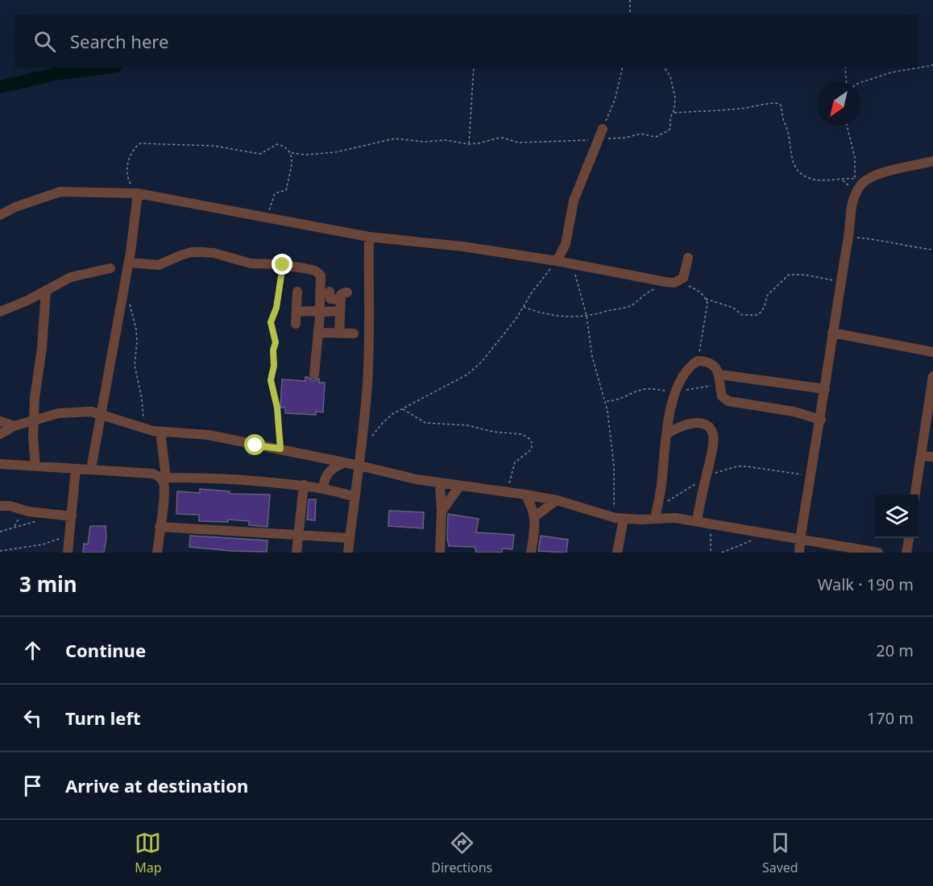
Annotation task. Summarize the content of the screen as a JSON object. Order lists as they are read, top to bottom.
{
  "north": "bottom left",
  "page": {
    "search": "Search here",
    "heading": ["3 min", "Walk · 190 m"],
    "list": [
      ["Continue", "20 m"],
      ["Turn left", "170 m"],
      "Arrive at destination"
    ],
    "nav": ["Map", "Directions", "Saved"]
  }
}
